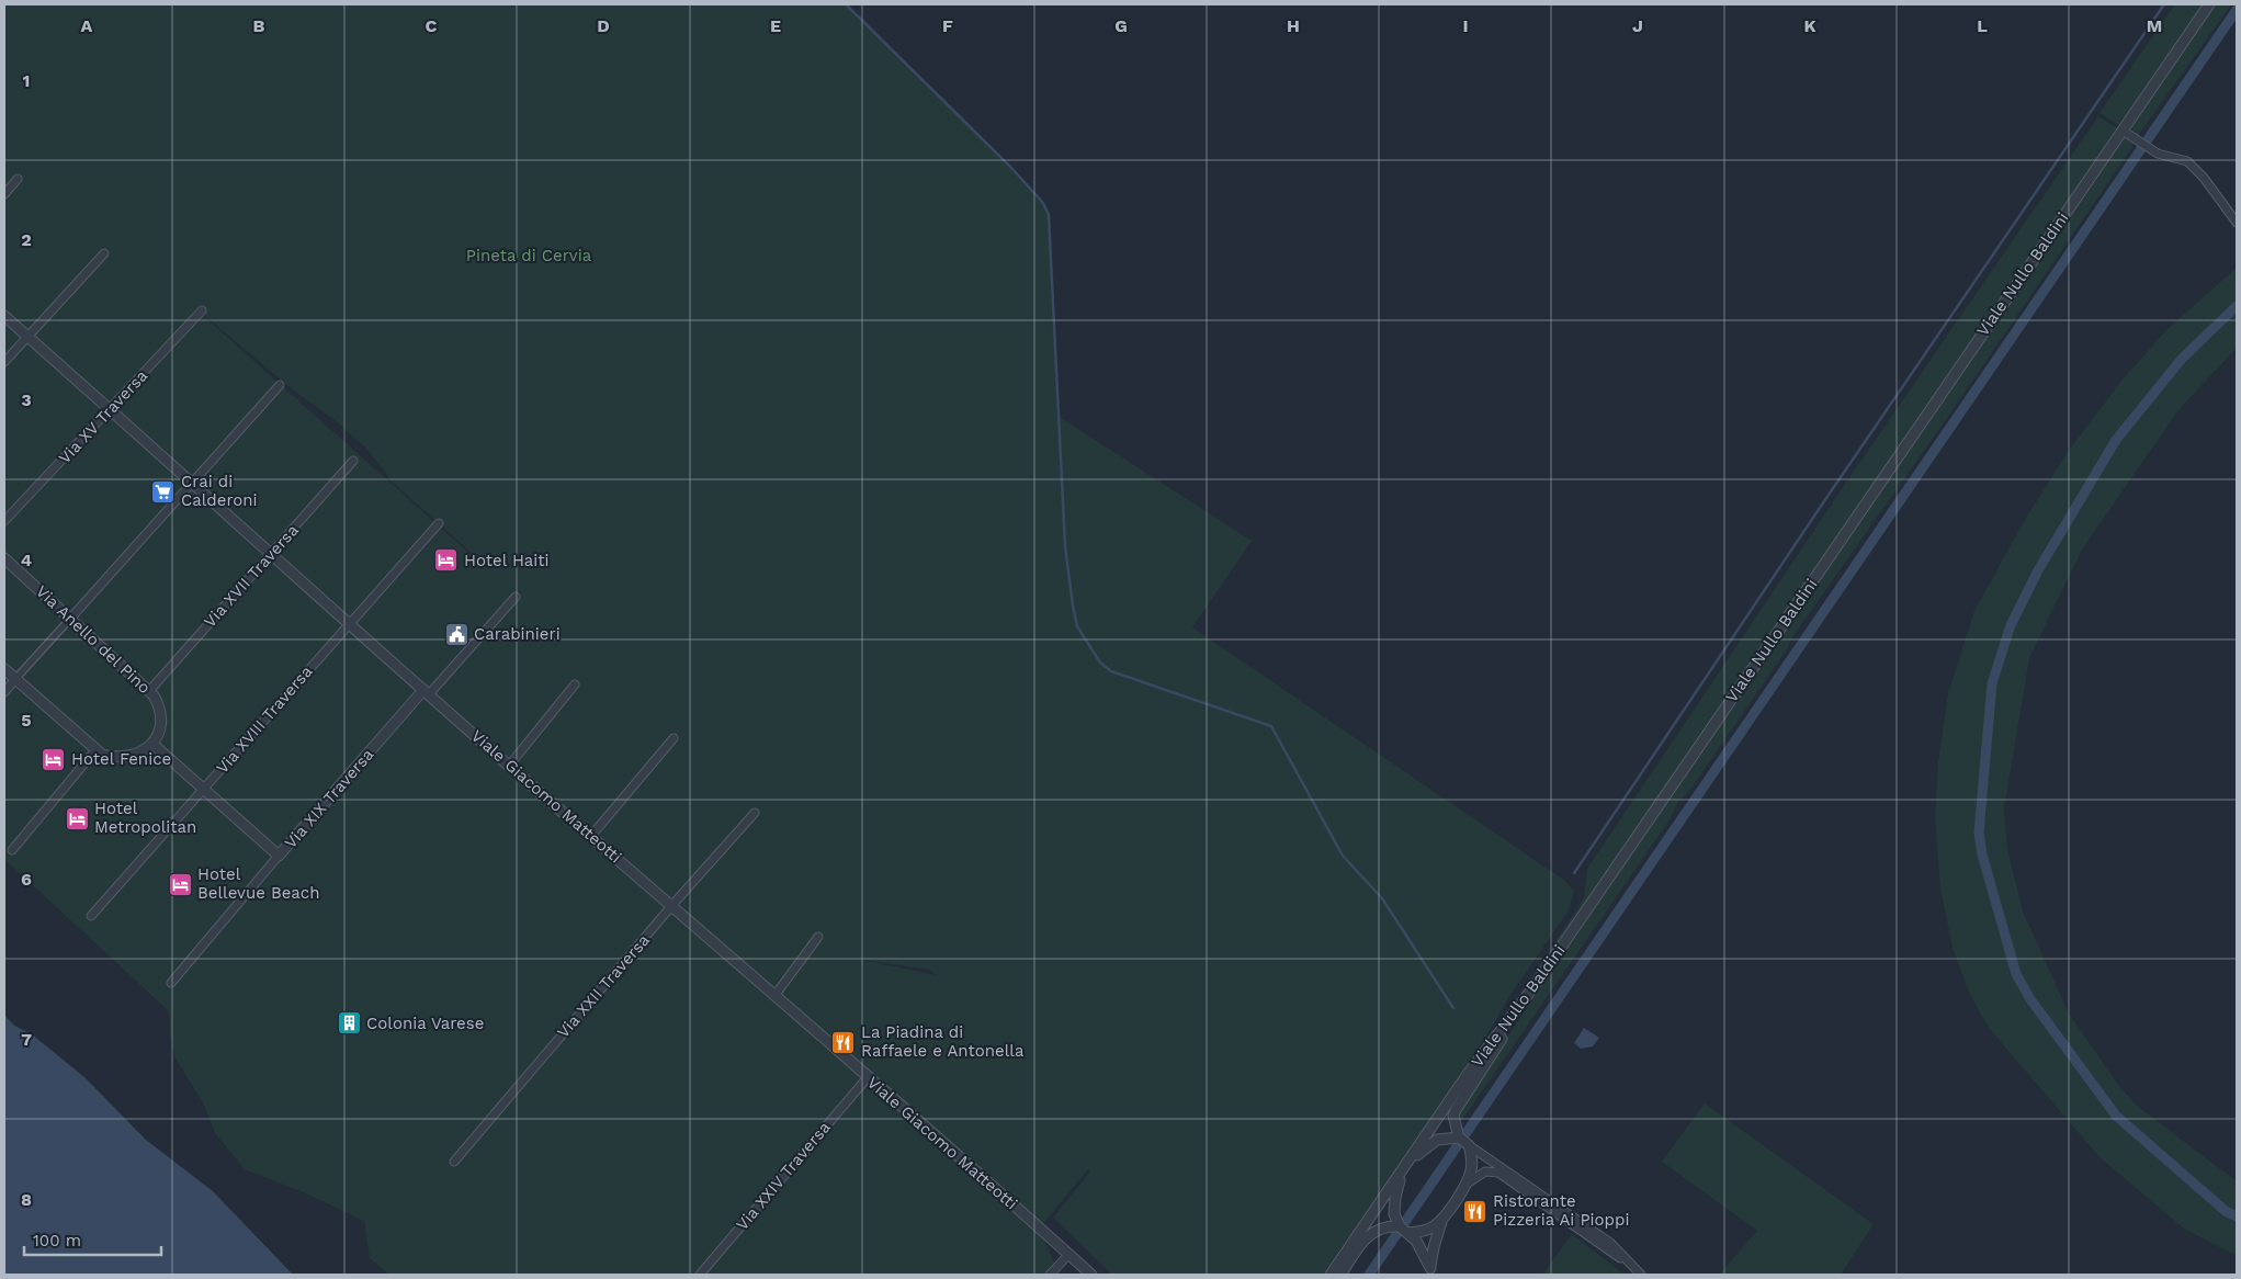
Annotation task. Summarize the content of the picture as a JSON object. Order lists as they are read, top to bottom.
{
  "streets": {
    "street": [
      "Viale Nullo Baldini",
      "Via XV Traversa",
      "Via XVII Traversa",
      "Via Anello del Pino",
      "Via XVIII Traversa",
      "Viale Giacomo Matteotti",
      "Via XIX Traversa",
      "Via XXII Traversa",
      "Via XXIV Traversa"
    ]
  },
  "crossings": [
    ["Via XV Traversa", "Viale Giacomo Matteotti"],
    ["Via XVII Traversa", "Via Anello del Pino"],
    ["Via XVII Traversa", "Viale Giacomo Matteotti"],
    ["Via XVIII Traversa", "Viale Giacomo Matteotti"],
    ["Viale Giacomo Matteotti", "Via XIX Traversa"],
    ["Viale Giacomo Matteotti", "Via XXII Traversa"],
    ["Viale Giacomo Matteotti", "Via XXIV Traversa"]
  ],
  "parks": ["Pineta di Cervia"],
  "places": {
    "supermarket": ["Crai di Calderoni"],
    "hotel": [
      "Hotel Haiti",
      "Hotel Fenice",
      "Hotel Metropolitan",
      "Hotel Bellevue Beach"
    ],
    "public building": ["Carabinieri"],
    "building": ["Colonia Varese"],
    "restaurant": ["La Piadina di Raffaele e Antonella", "Ristorante Pizzeria Ai Pioppi"]
  },
  "scale_bar": "100 m",
  "grid": {
    "columns": [
      "A",
      "B",
      "C",
      "D",
      "E",
      "F",
      "G",
      "H",
      "I",
      "J",
      "K",
      "L",
      "M"
    ],
    "rows": [
      "1",
      "2",
      "3",
      "4",
      "5",
      "6",
      "7",
      "8"
    ]
  }
}
